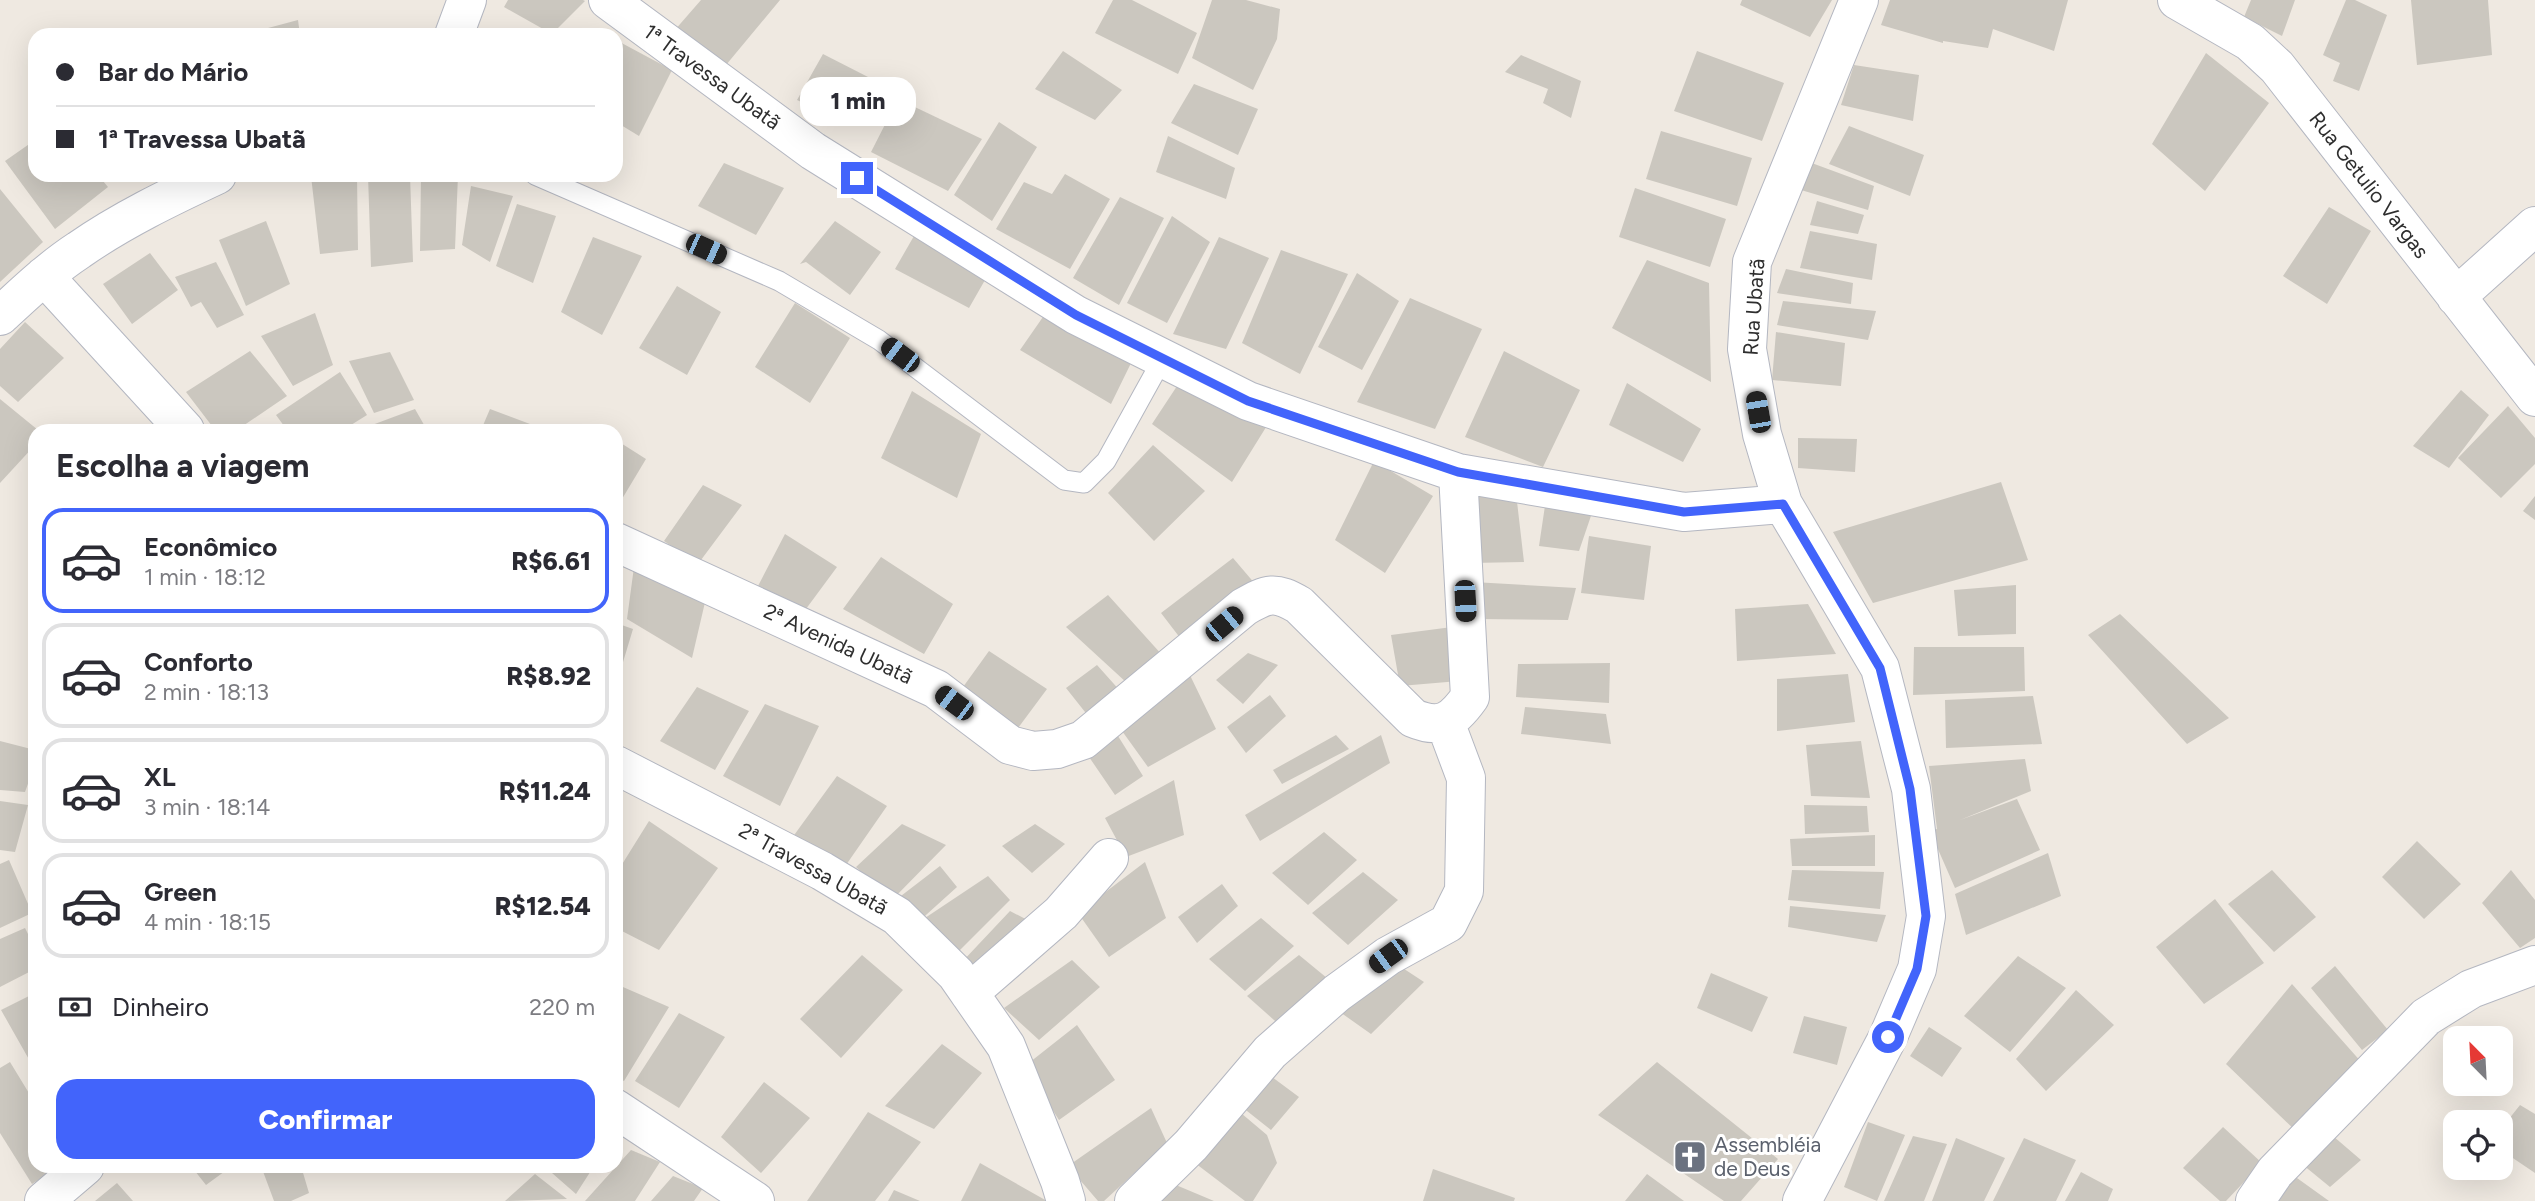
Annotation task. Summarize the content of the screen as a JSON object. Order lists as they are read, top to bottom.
{
  "streets": {
    "street": [
      "1ª Travessa Ubatã",
      "Rua Getulio Vargas",
      "Rua Ubatã",
      "2ª Avenida Ubatã",
      "2ª Travessa Ubatã"
    ]
  },
  "crossings": [
    ["1ª Travessa Ubatã", "Rua Ubatã"]
  ],
  "places": {
    "church": ["Assembléia de Deus"]
  },
  "north": "top left",
  "page": {
    "banner": ["Bar do Mário", "1ª Travessa Ubatã"],
    "bubble": "1 min",
    "heading": "Escolha a viagem",
    "list": [
      {
        "name": "Econômico",
        "note": "1 min · 18:12",
        "value": "R$6.61"
      },
      {
        "name": "Conforto",
        "note": "2 min · 18:13",
        "value": "R$8.92"
      },
      {
        "name": "XL",
        "note": "3 min · 18:14",
        "value": "R$11.24"
      },
      {
        "name": "Green",
        "note": "4 min · 18:15",
        "value": "R$12.54"
      }
    ],
    "pay": ["Dinheiro", "220 m"],
    "buttons": "Confirmar"
  }
}
